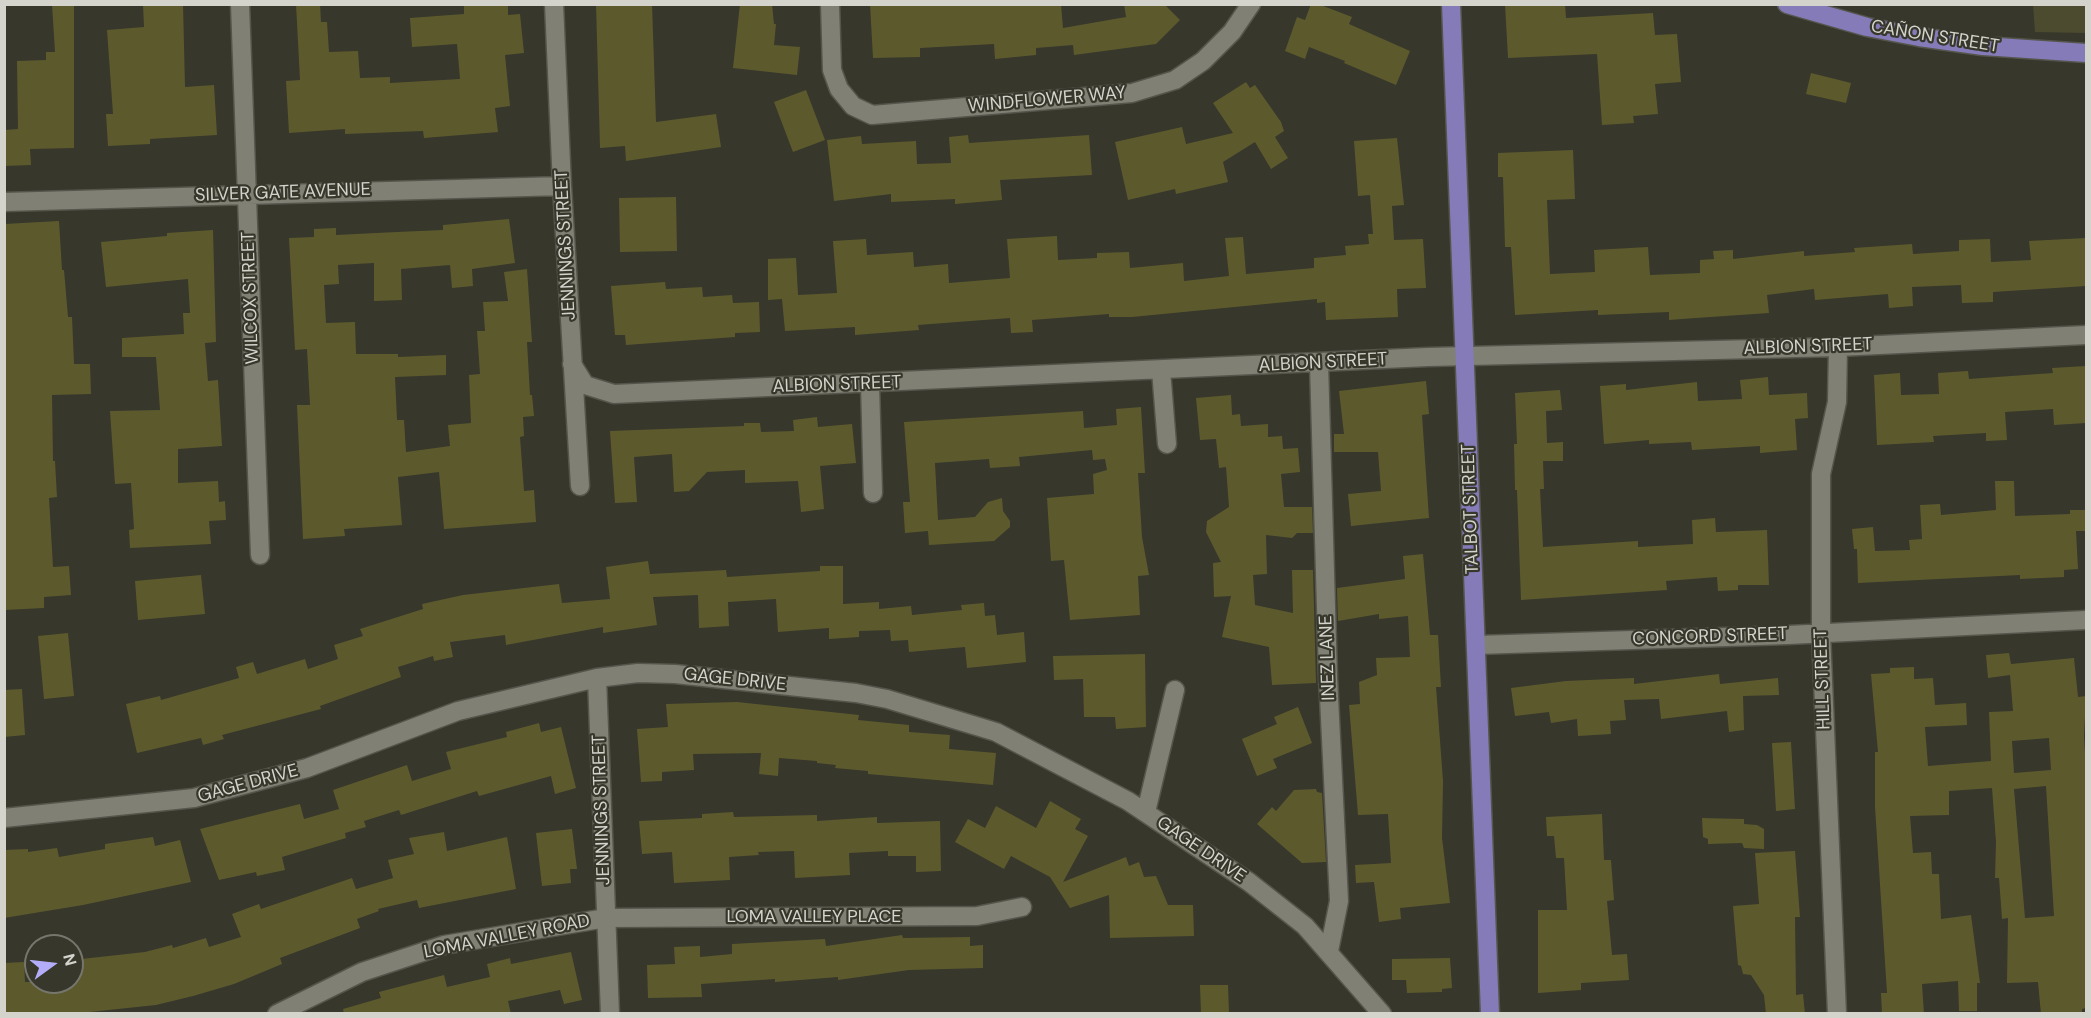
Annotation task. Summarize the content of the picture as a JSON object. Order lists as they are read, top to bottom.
{
  "streets": {
    "main road": ["CAÑON STREET", "TALBOT STREET"],
    "street": [
      "WINDFLOWER WAY",
      "SILVER GATE AVENUE",
      "JENNINGS STREET",
      "WILCOX STREET",
      "ALBION STREET",
      "CONCORD STREET",
      "INEZ LANE",
      "HILL STREET",
      "GAGE DRIVE",
      "LOMA VALLEY PLACE",
      "LOMA VALLEY ROAD"
    ]
  },
  "crossings": [
    ["SILVER GATE AVENUE", "JENNINGS STREET"],
    ["SILVER GATE AVENUE", "WILCOX STREET"],
    ["JENNINGS STREET", "ALBION STREET"],
    ["JENNINGS STREET", "GAGE DRIVE"],
    ["JENNINGS STREET", "LOMA VALLEY PLACE"],
    ["JENNINGS STREET", "LOMA VALLEY ROAD"],
    ["ALBION STREET", "TALBOT STREET"],
    ["ALBION STREET", "INEZ LANE"],
    ["ALBION STREET", "HILL STREET"],
    ["TALBOT STREET", "CONCORD STREET"],
    ["CONCORD STREET", "HILL STREET"],
    ["INEZ LANE", "GAGE DRIVE"],
    ["LOMA VALLEY PLACE", "LOMA VALLEY ROAD"]
  ],
  "north": "right"
}
